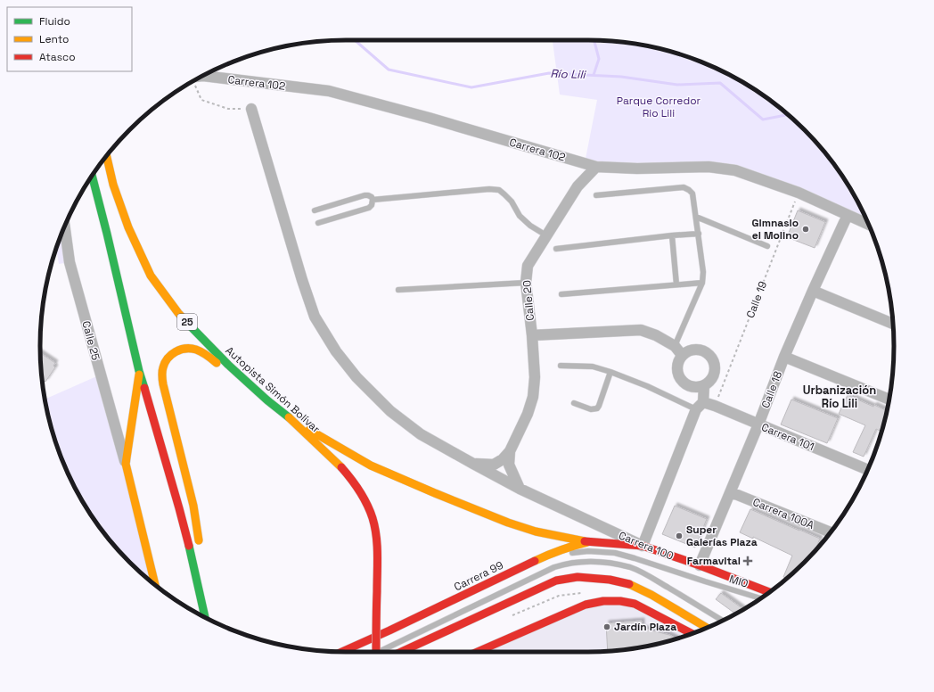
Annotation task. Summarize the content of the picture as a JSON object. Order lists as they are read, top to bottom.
{
  "streets": {
    "main road": [
      "25",
      "Calle 25",
      "Autopista Simón Bolívar",
      "Carrera 100",
      "Carrera 99"
    ],
    "street": [
      "Carrera 102",
      "Calle 20",
      "Calle 18",
      "Carrera 101",
      "Carrera 100A"
    ],
    "lane": ["MIO"],
    "path": ["Calle 19"]
  },
  "crossings": [
    ["Carrera 102", "Calle 19"],
    ["Carrera 102", "Calle 20"],
    ["Carrera 102", "Calle 18"],
    ["Calle 19", "Carrera 101"],
    ["Calle 20", "Carrera 100"],
    ["Calle 18", "Carrera 101"],
    ["Calle 18", "Carrera 100A"],
    ["Calle 18", "Carrera 100"],
    ["Carrera 100", "Carrera 99"]
  ],
  "districts": ["Urbanización Río Lili"],
  "water": ["Río Lili"],
  "parks": ["Parque Corredor Rio Lili"],
  "places": {
    "other": ["Gimnasio el Molino", "Super Galerías Plaza", "Jardín Plaza"],
    "health": ["Farmavital"]
  },
  "legend": ["Fluido", "Lento", "Atasco"]
}
